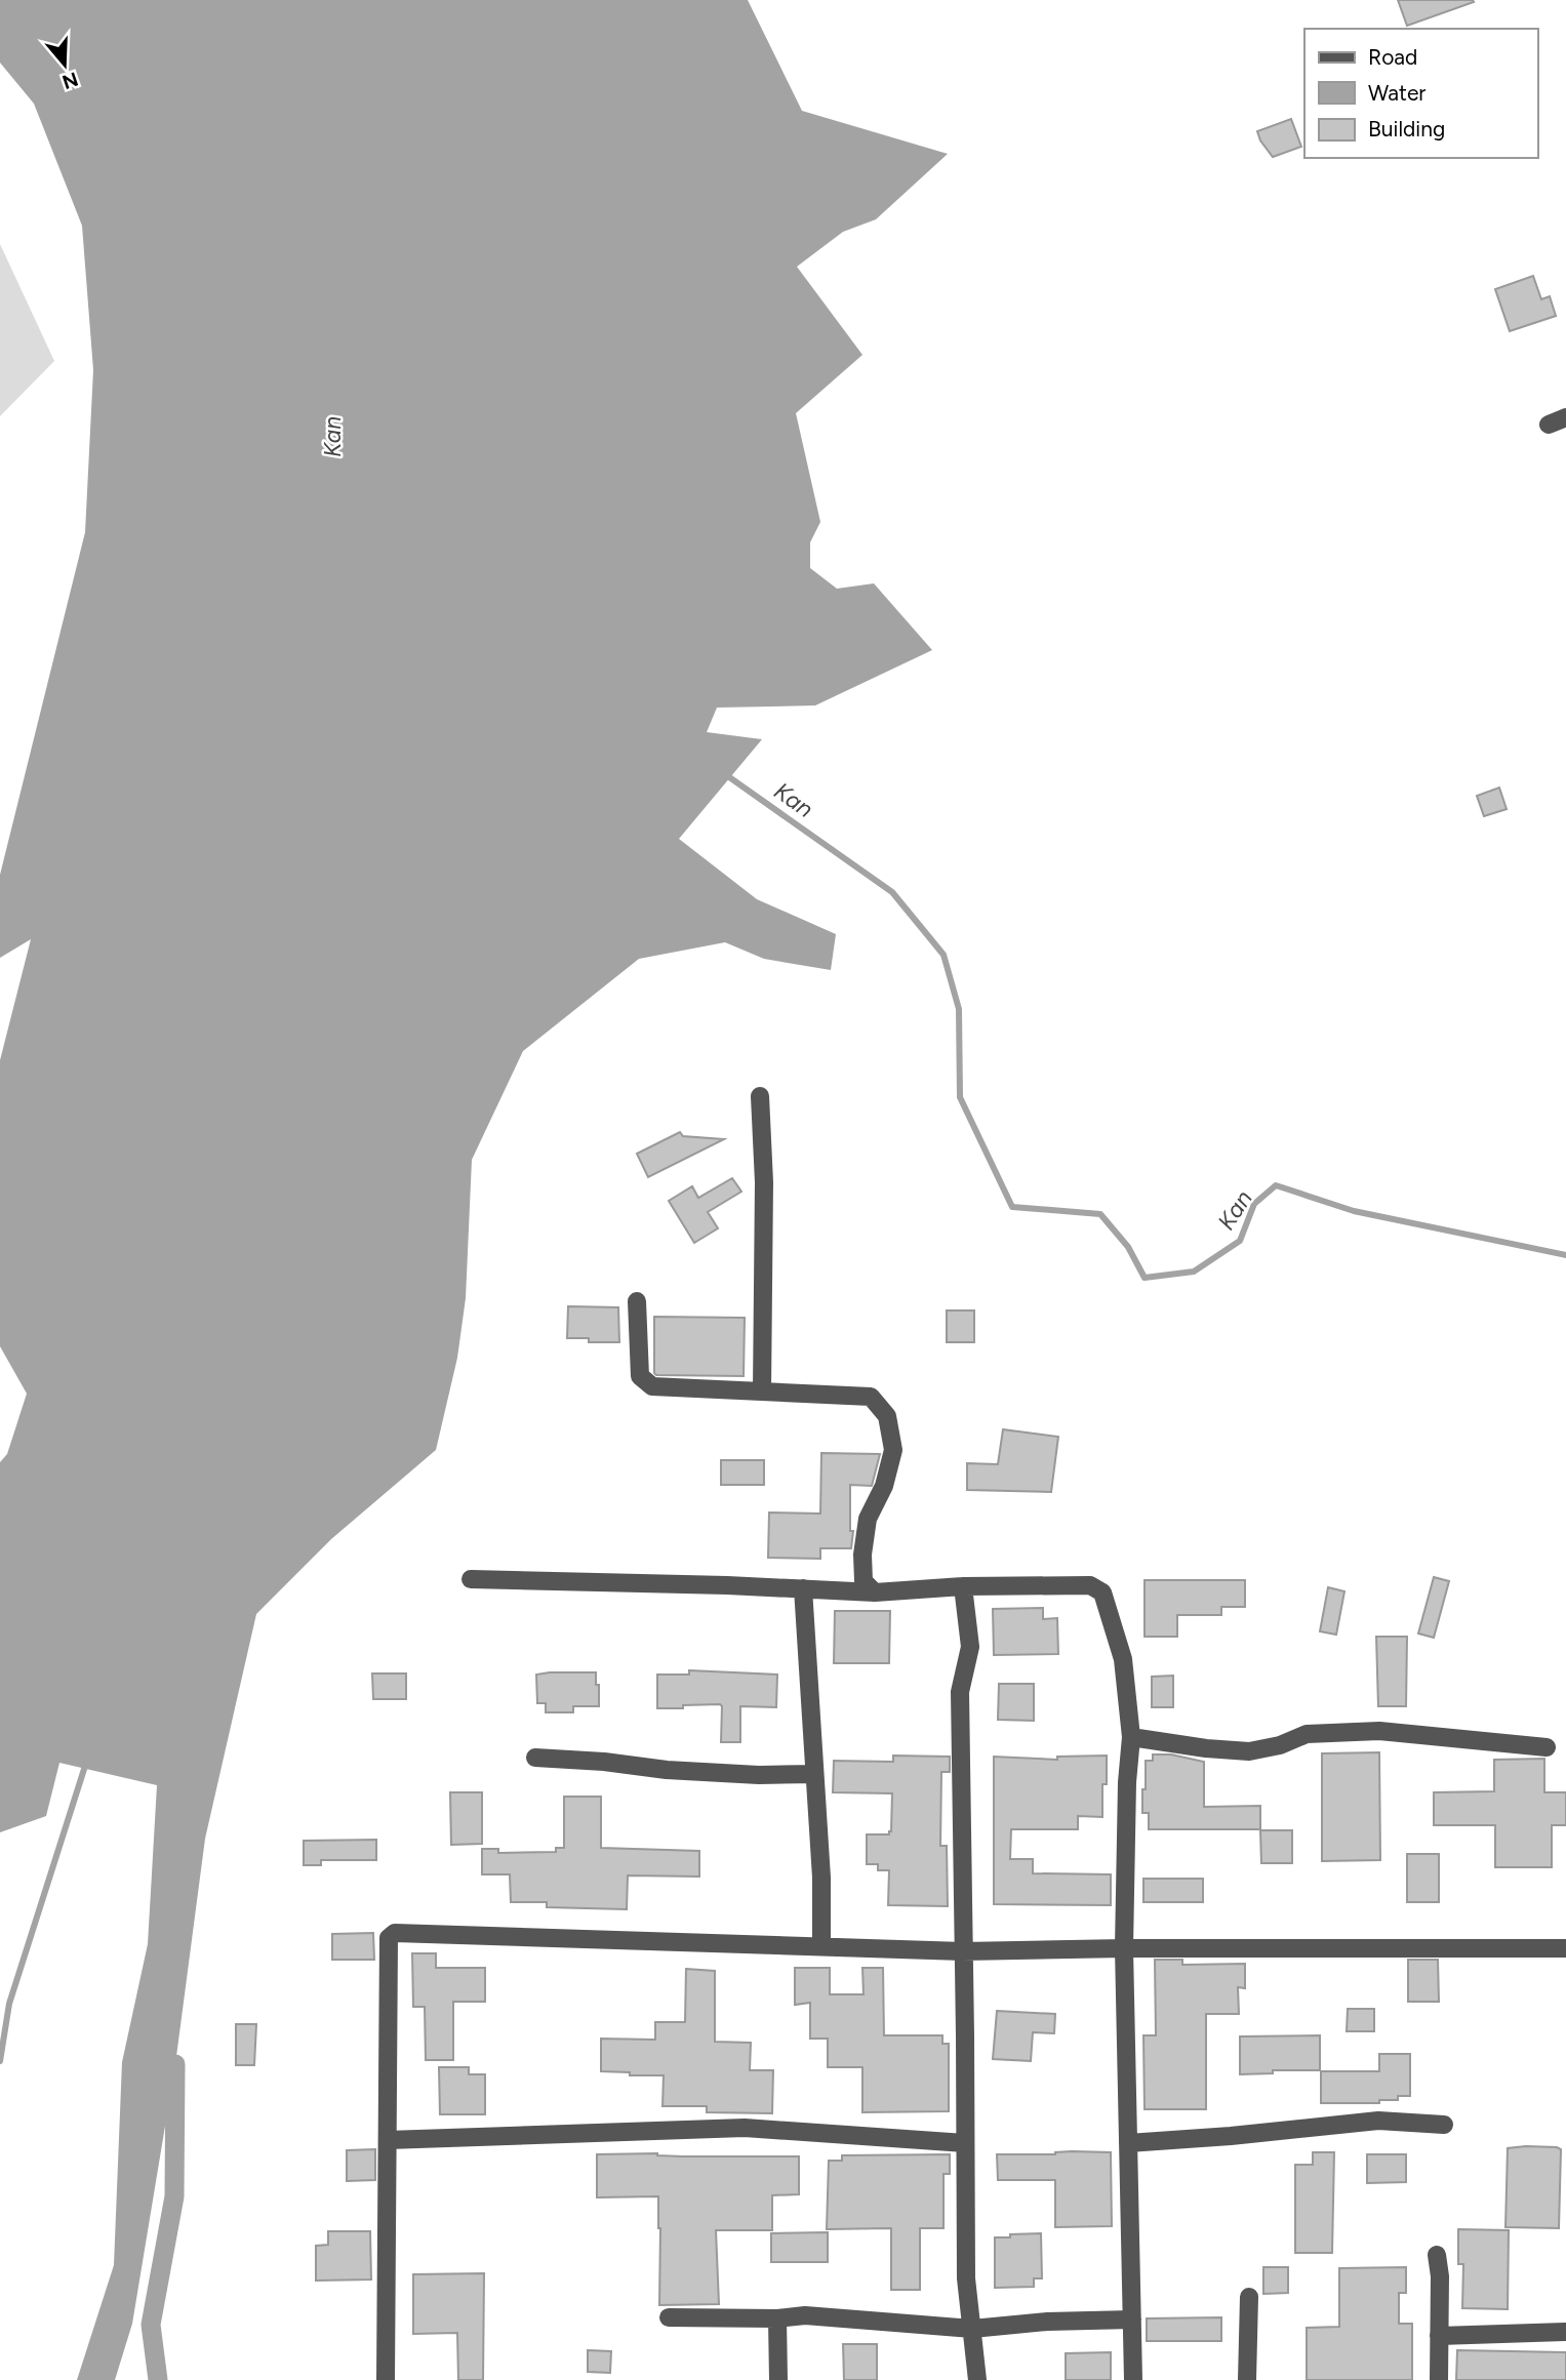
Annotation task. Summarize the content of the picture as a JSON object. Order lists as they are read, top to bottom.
{
  "water": ["Kan"],
  "legend": ["Road", "Water", "Building"],
  "north": "bottom"
}
